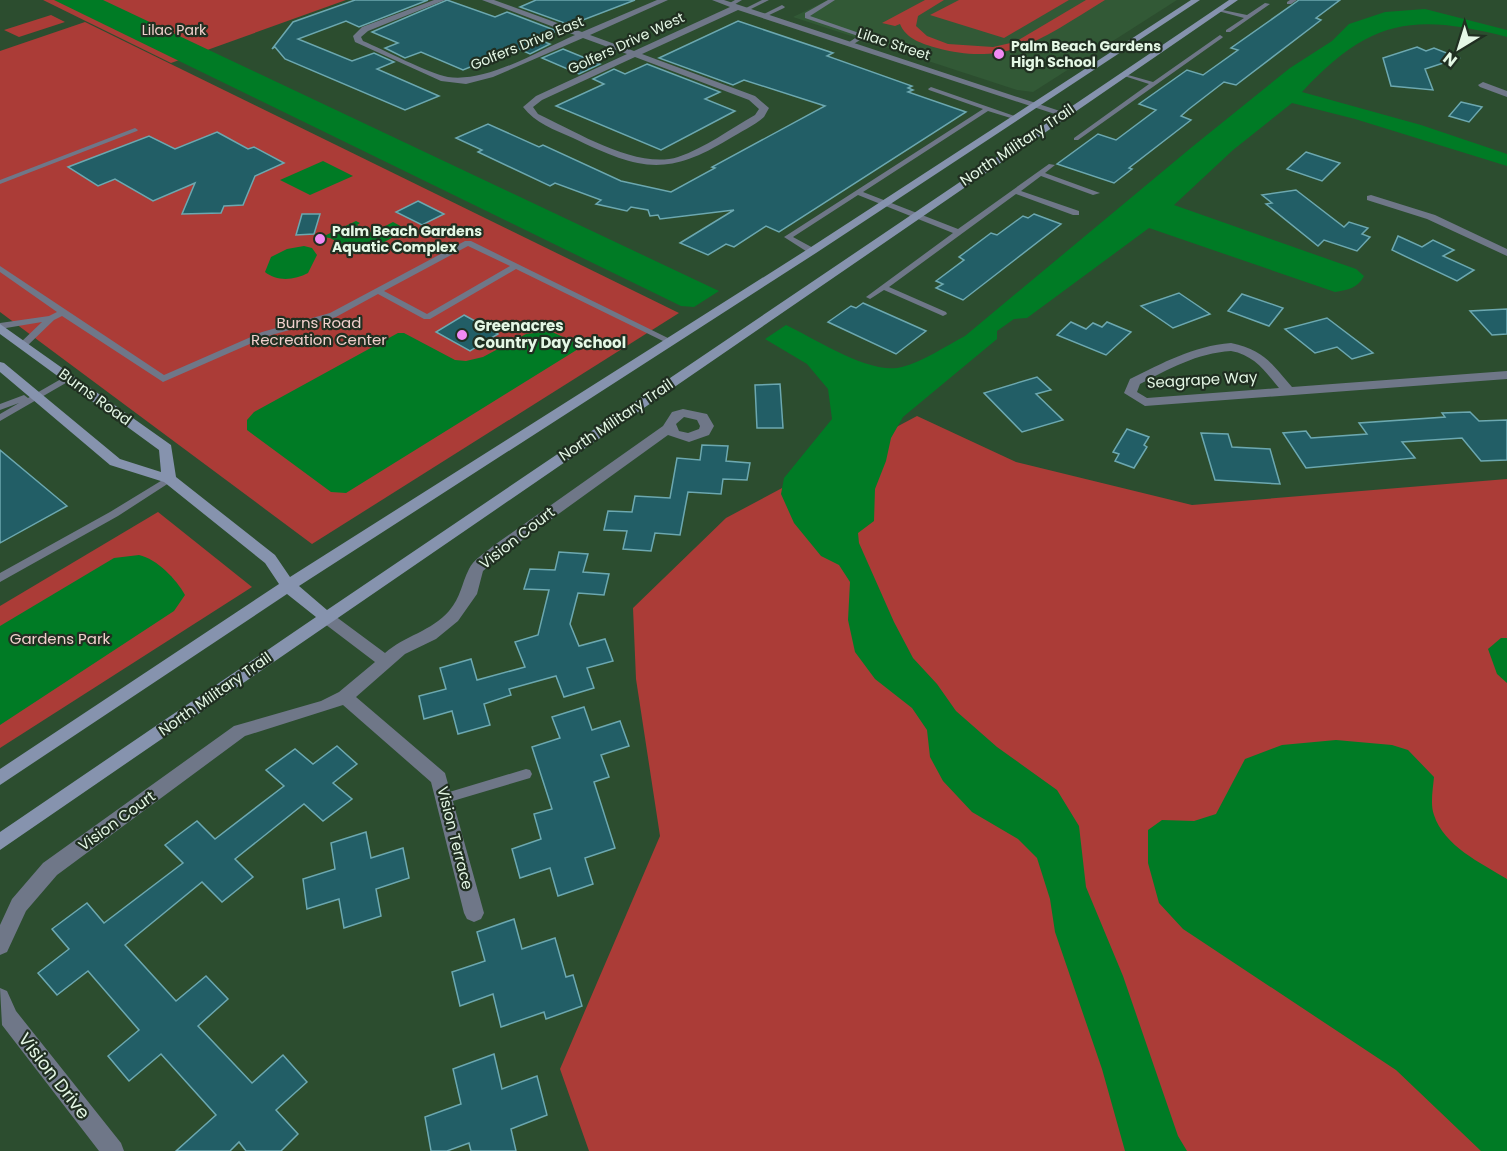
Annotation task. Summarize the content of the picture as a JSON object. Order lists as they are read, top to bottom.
{
  "streets": {
    "main road": ["North Military Trail", "Burns Road"],
    "street": [
      "Golfers Drive East",
      "Golfers Drive West",
      "Lilac Street",
      "Seagrape Way",
      "Vision Court",
      "Vision Terrace",
      "Vision Drive"
    ]
  },
  "crossings": [
    ["Golfers Drive West", "Lilac Street"],
    ["Lilac Street", "North Military Trail"],
    ["Vision Court", "Vision Terrace"]
  ],
  "parks": ["Lilac Park", "Burns Road Recreation Center", "Gardens Park"],
  "places": ["Palm Beach Gardens High School", "Palm Beach Gardens Aquatic Complex", "Greenacres Country Day School"],
  "north": "bottom left"
}
